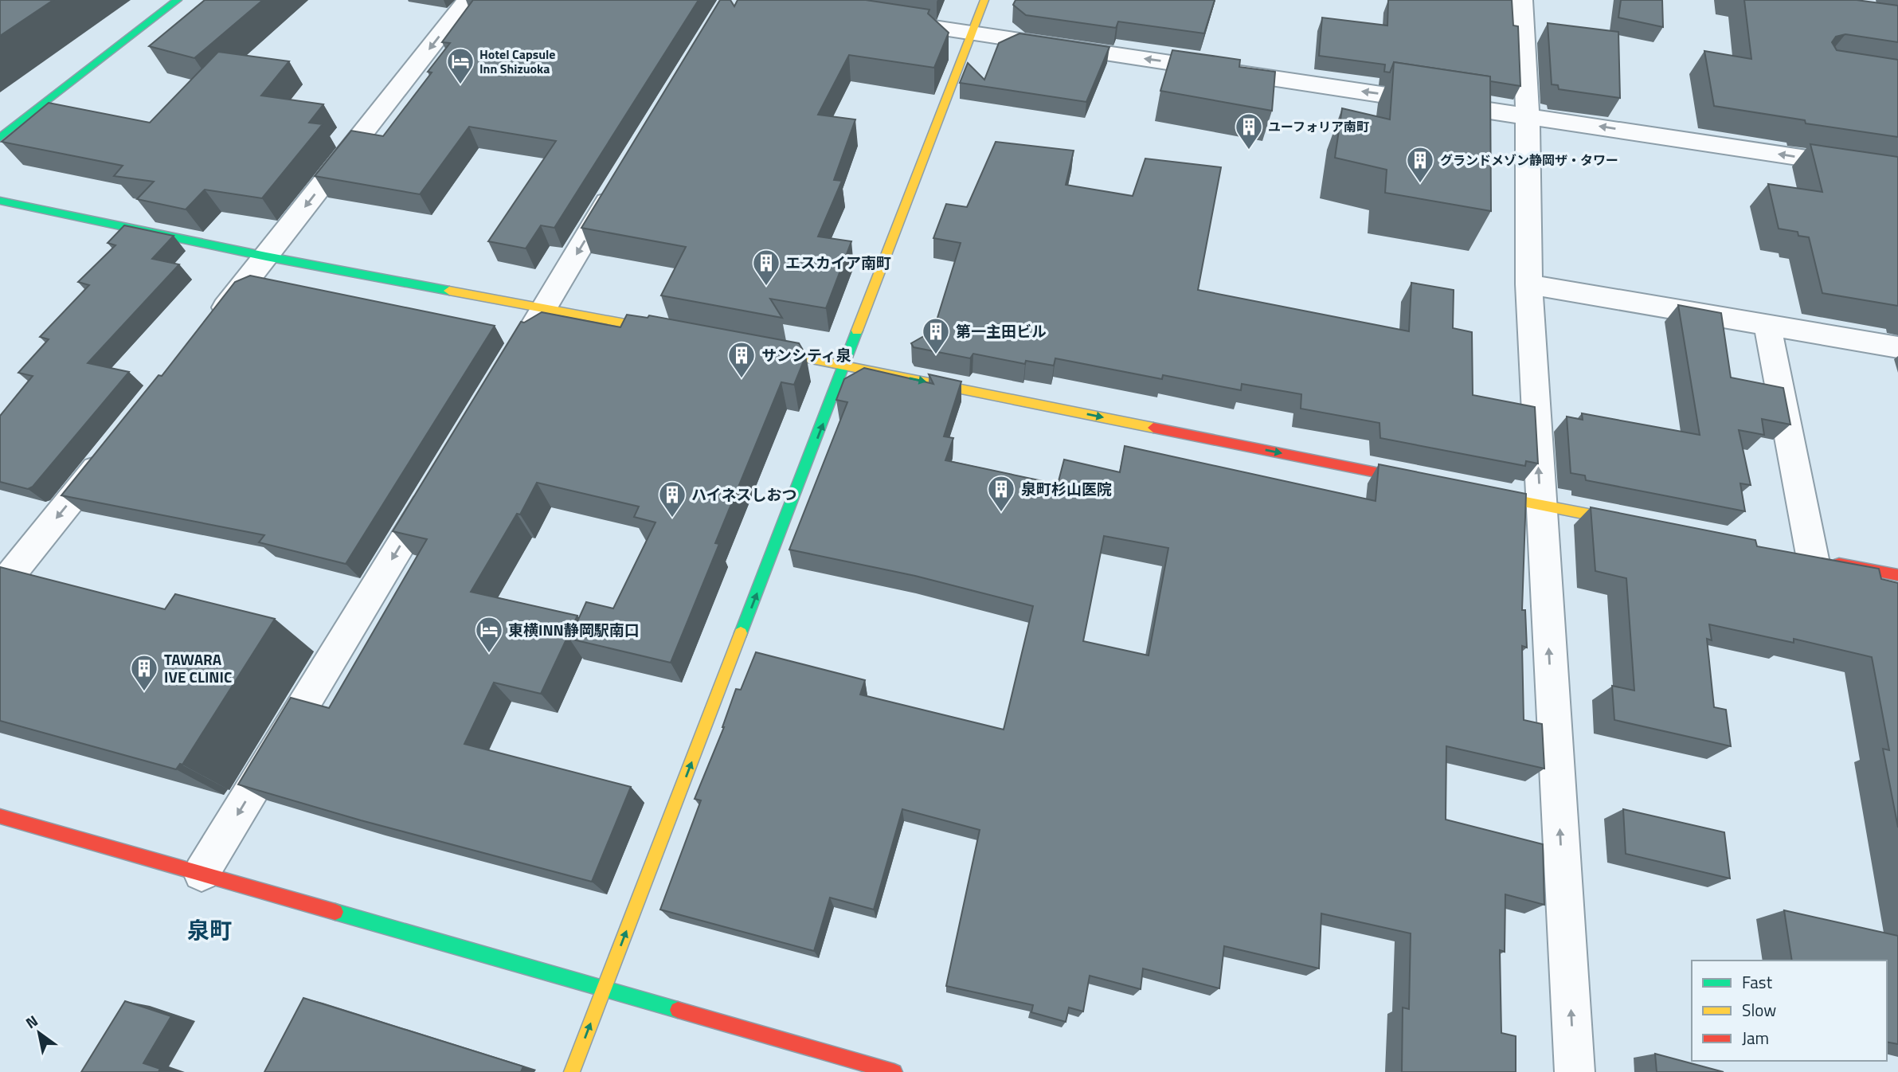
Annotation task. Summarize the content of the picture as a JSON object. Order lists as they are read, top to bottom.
{
  "districts": ["泉町"],
  "places": {
    "hotel": ["Hotel Capsule Inn Shizuoka", "東横INN静岡駅南口"],
    "building": [
      "ユーフォリア南町",
      "グランドメゾン静岡ザ・タワー",
      "エスカイア南町",
      "第一主田ビル",
      "サンシティ泉",
      "泉町杉山医院",
      "ハイネスしおつ",
      "TAWARA IVE CLINIC"
    ]
  },
  "legend": ["Fast", "Slow", "Jam"],
  "north": "top left"
}
